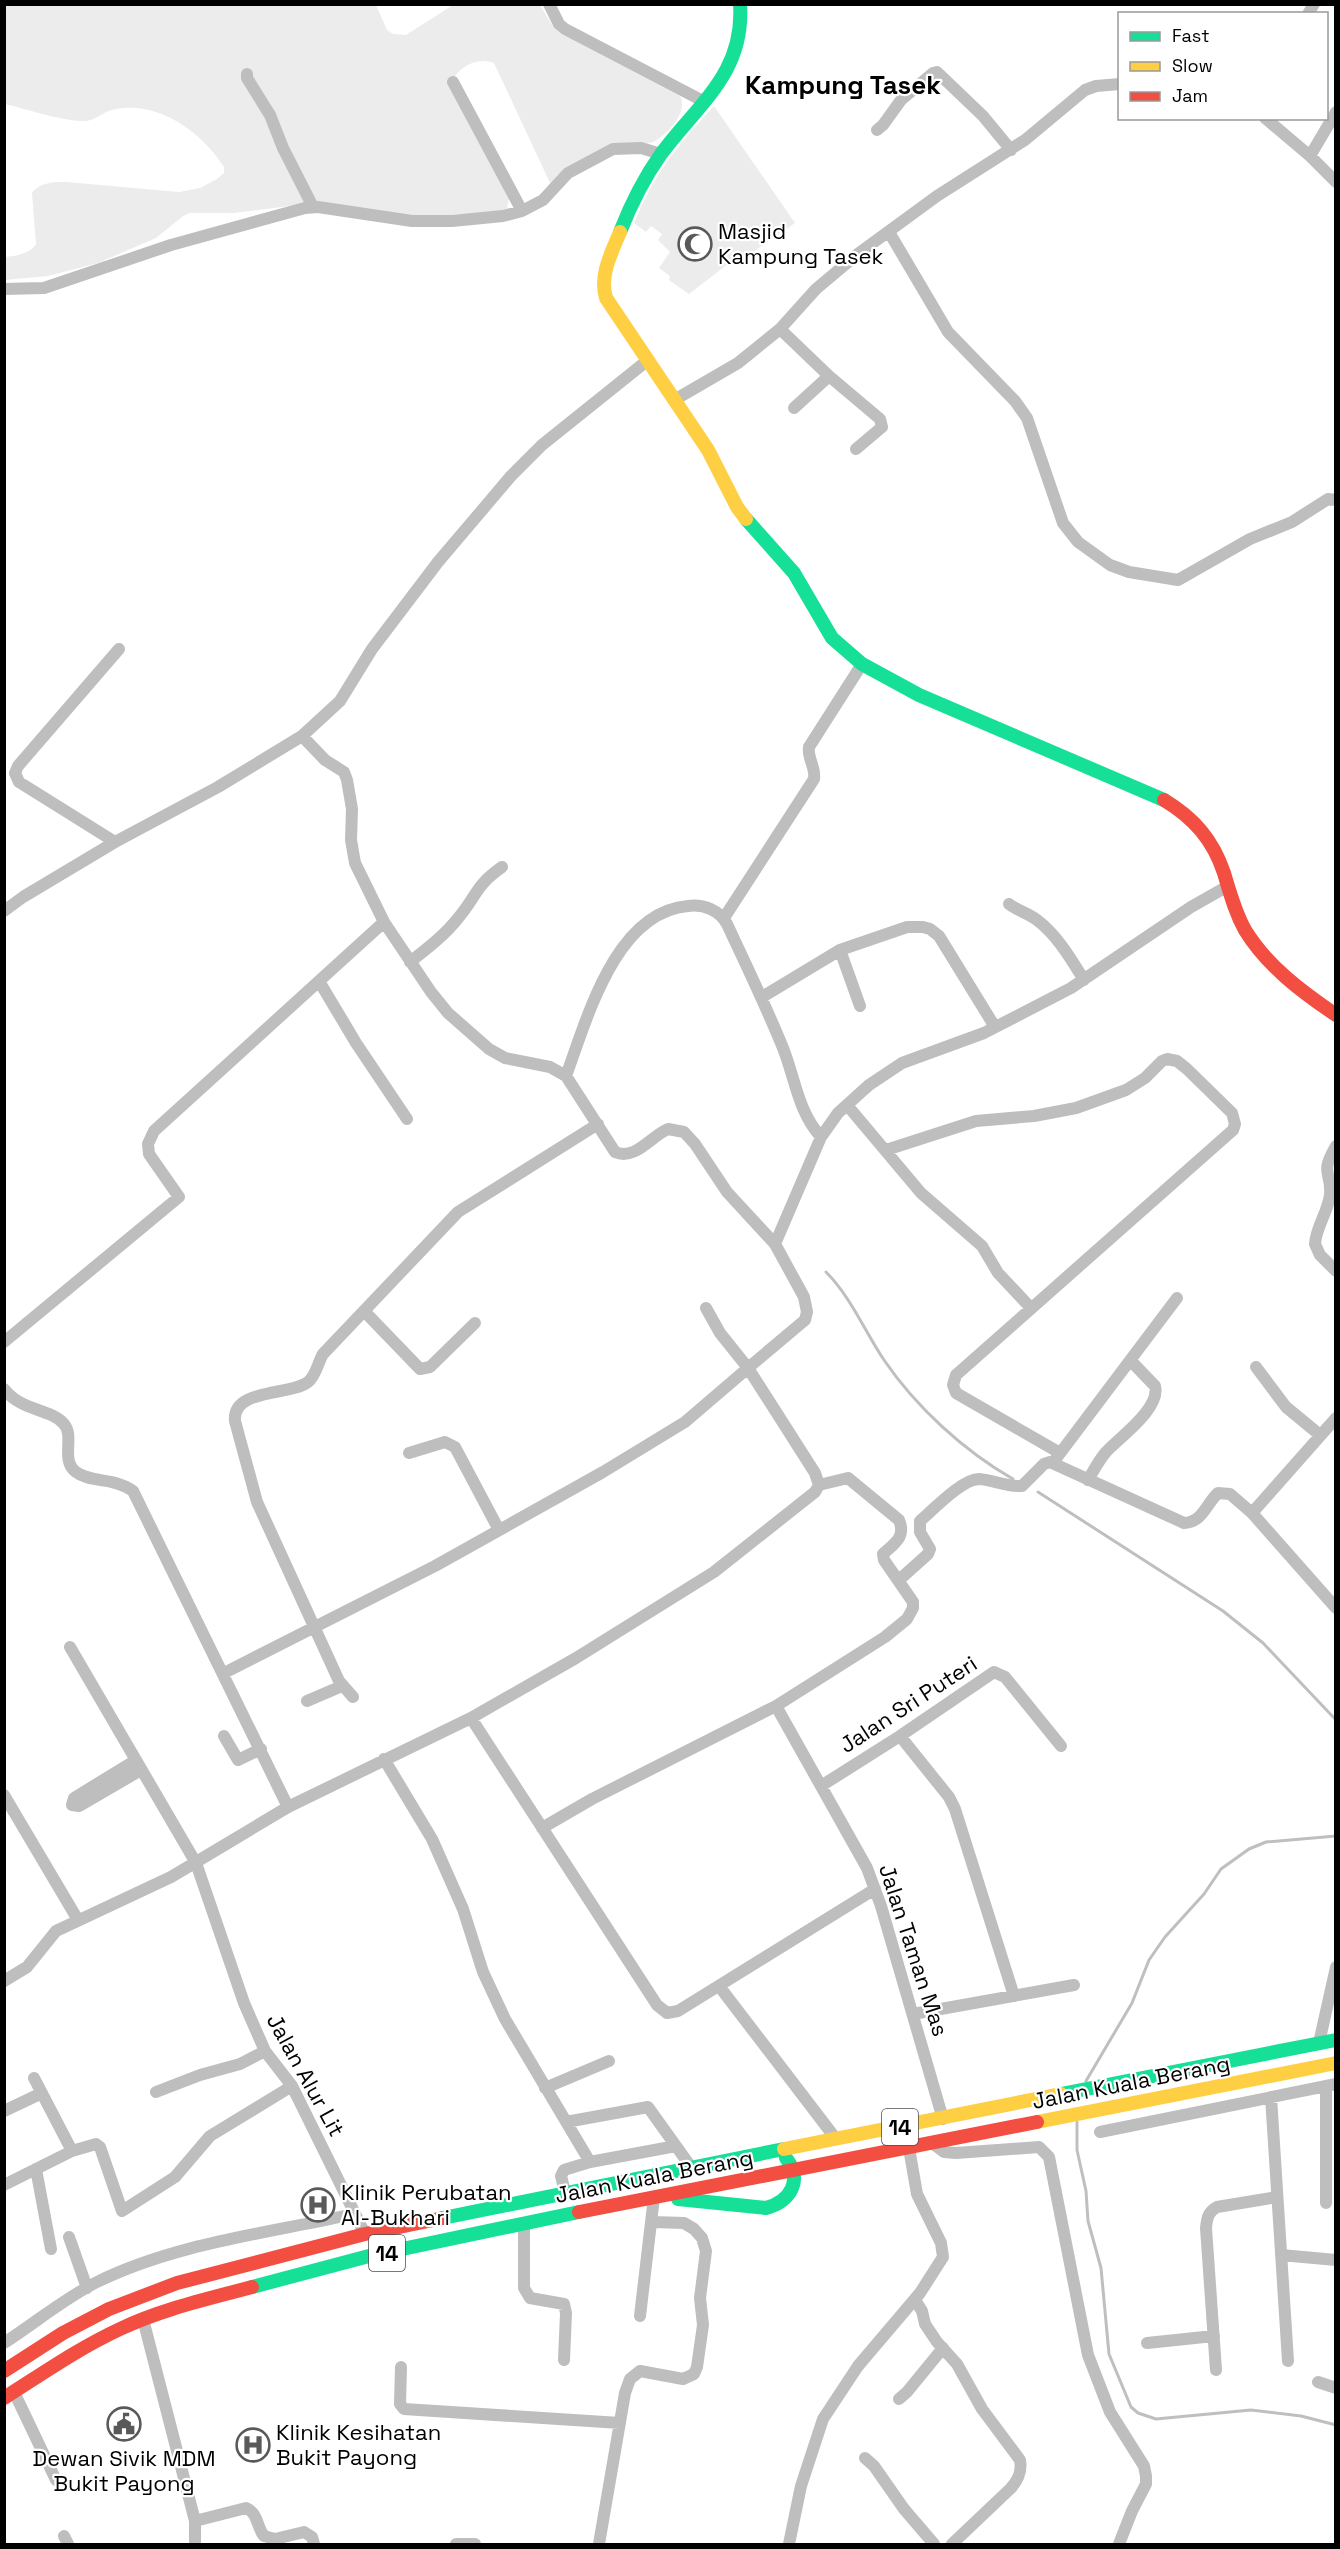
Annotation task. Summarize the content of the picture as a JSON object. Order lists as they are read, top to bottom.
{
  "streets": {
    "main road": ["Jalan Kuala Berang", "14"],
    "street": ["Jalan Sri Puteri", "Jalan Taman Mas", "Jalan Alur Lit"]
  },
  "crossings": [
    ["Jalan Sri Puteri", "Jalan Taman Mas"],
    ["Jalan Taman Mas", "Jalan Kuala Berang"],
    ["Jalan Alur Lit", "Jalan Kuala Berang"]
  ],
  "districts": ["Kampung Tasek"],
  "places": {
    "mosque": ["Masjid Kampung Tasek"],
    "hospital": ["Klinik Perubatan Al-Bukhari", "Klinik Kesihatan Bukit Payong"],
    "public building": ["Dewan Sivik MDM Bukit Payong"]
  },
  "legend": ["Fast", "Slow", "Jam"]
}
